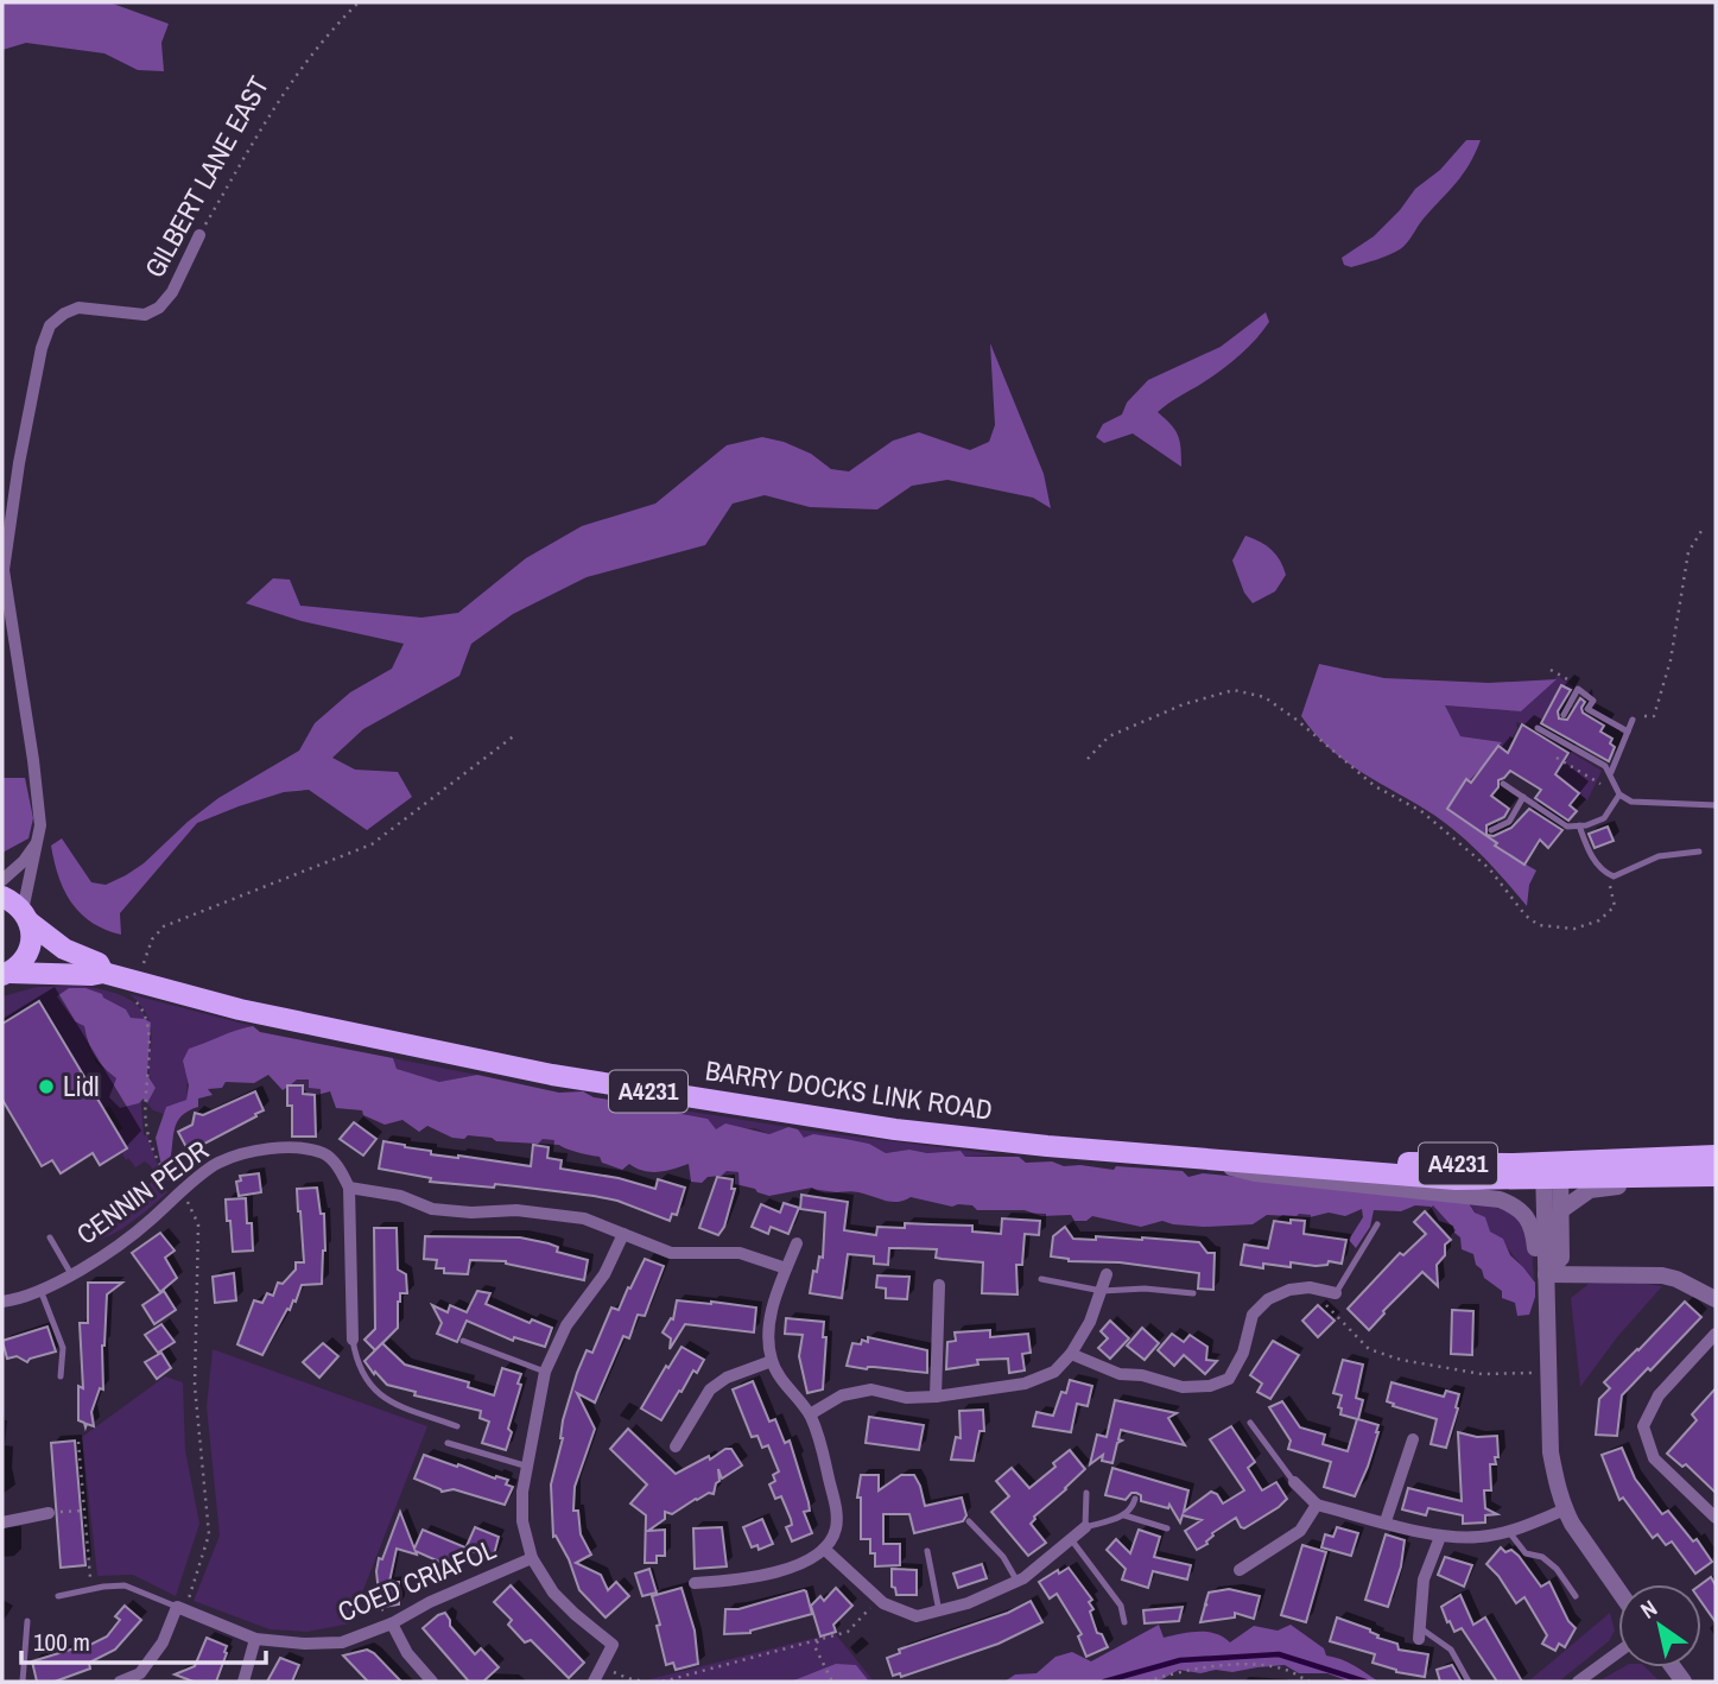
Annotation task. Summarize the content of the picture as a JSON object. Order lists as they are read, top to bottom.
{
  "streets": {
    "main road": ["BARRY DOCKS LINK ROAD", "A4231"],
    "street": ["GILBERT LANE EAST", "CENNIN PEDR", "COED CRIAFOL"]
  },
  "crossings": [
    ["GILBERT LANE EAST", "BARRY DOCKS LINK ROAD"],
    ["GILBERT LANE EAST", "A4231"],
    ["BARRY DOCKS LINK ROAD", "A4231"]
  ],
  "places": ["Lidl"],
  "scale_bar": "100 m",
  "north": "top left"
}
